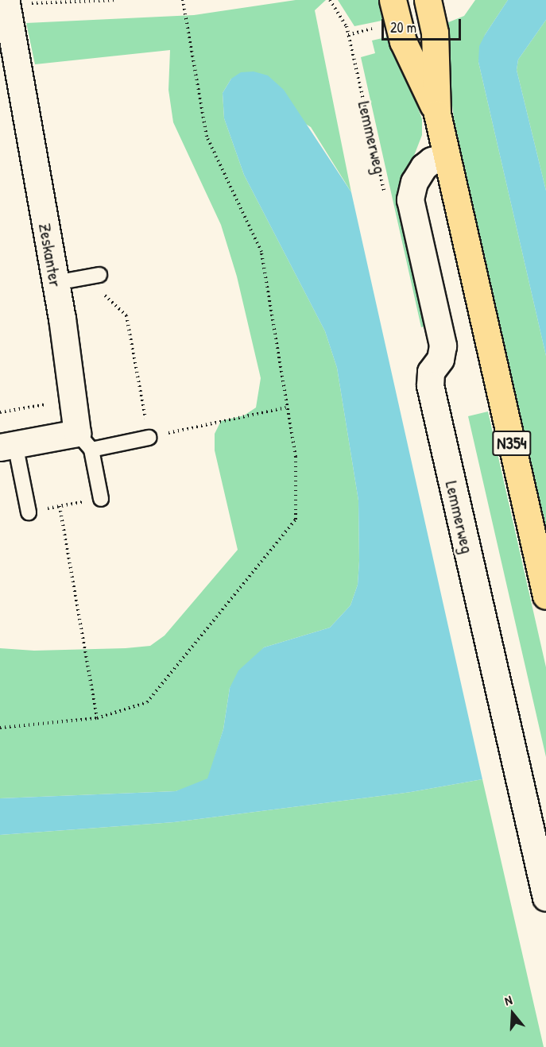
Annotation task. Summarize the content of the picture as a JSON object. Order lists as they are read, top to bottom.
{
  "streets": {
    "main road": ["N354"],
    "street": ["Lemmerweg", "Zeskanter"]
  },
  "crossings": [
    ["Lemmerweg", "N354"]
  ],
  "scale_bar": "20 m",
  "north": "top"
}
